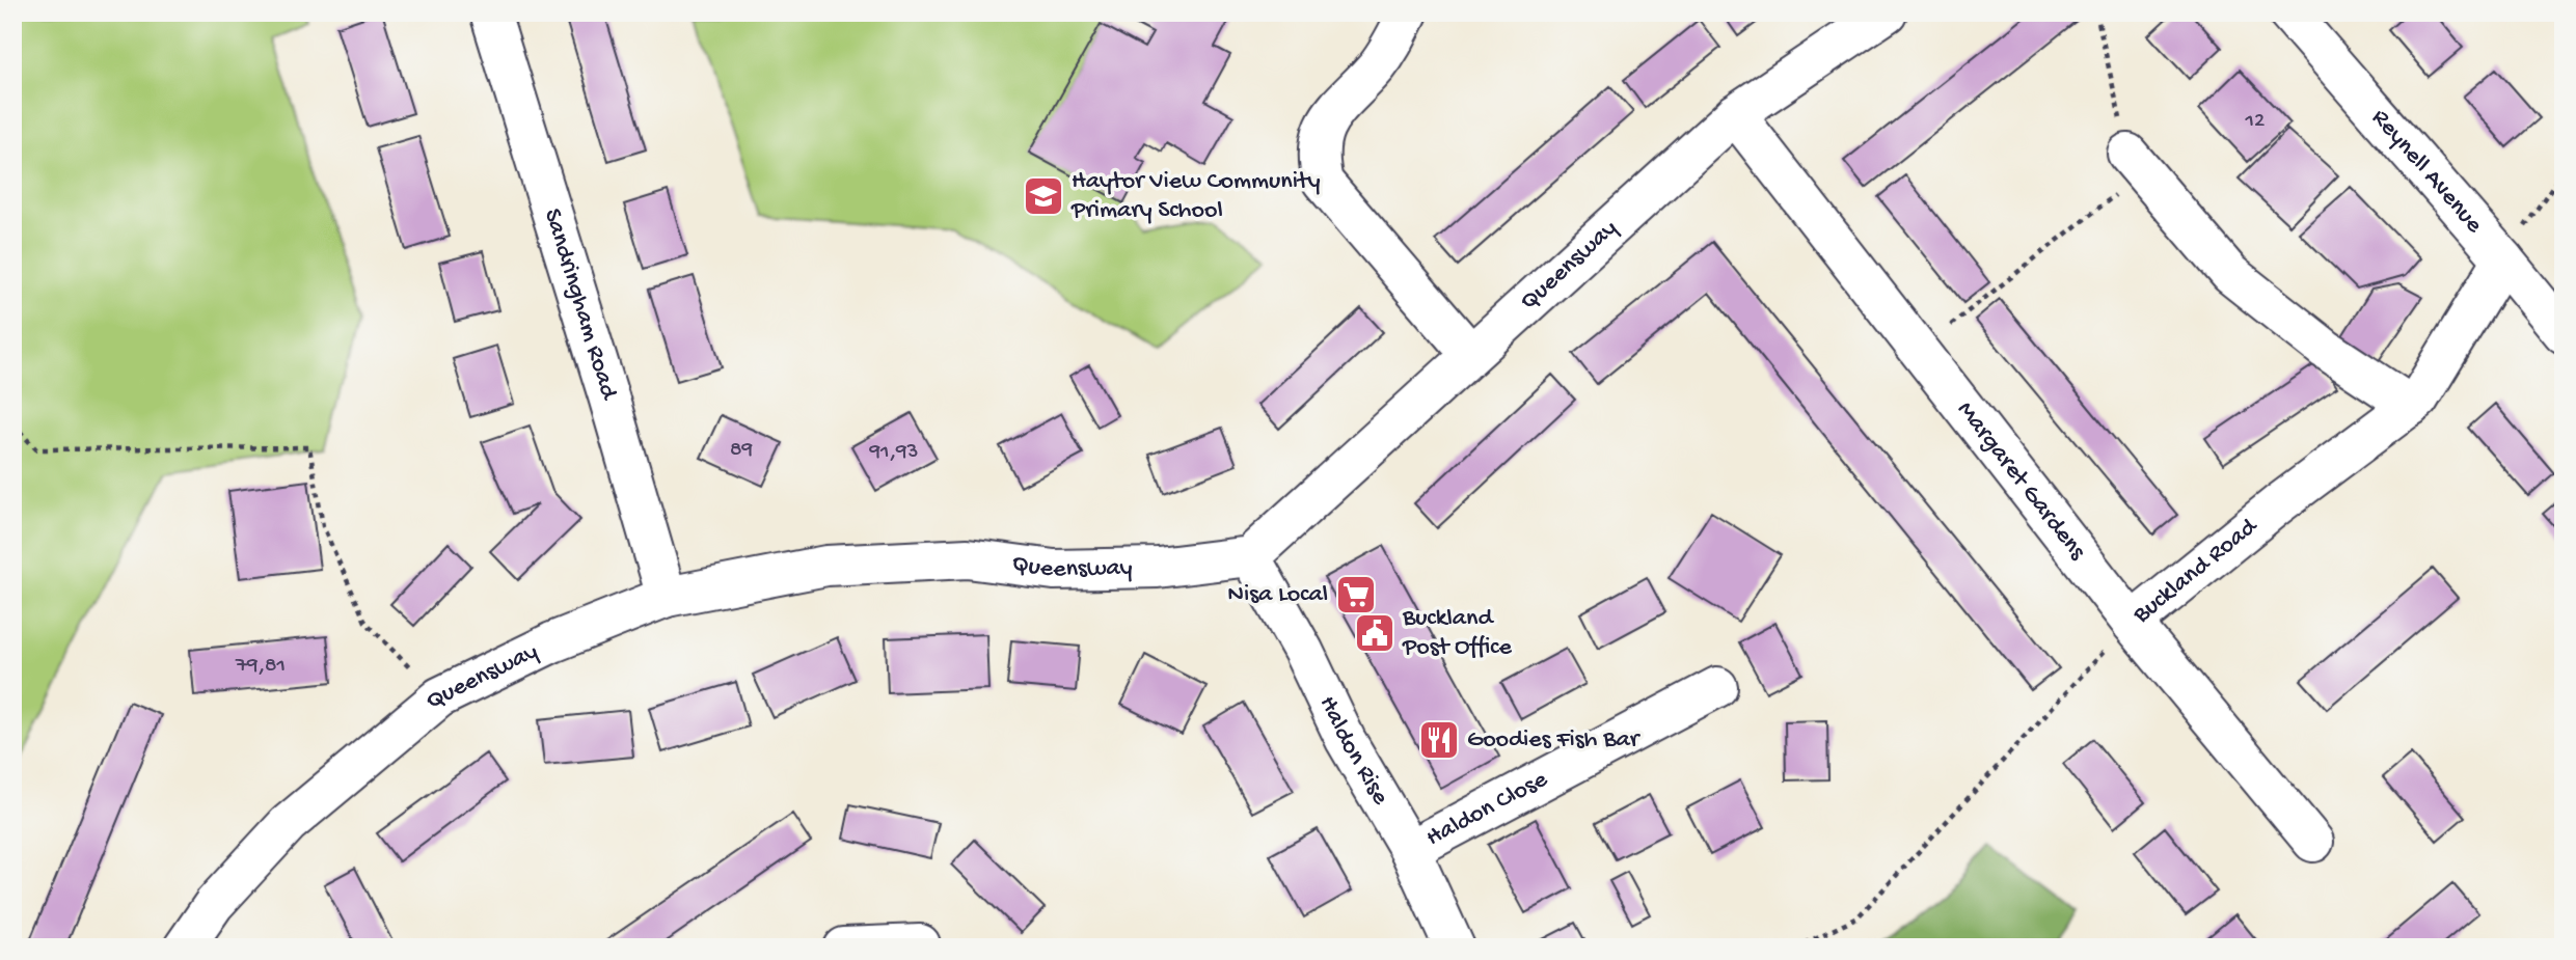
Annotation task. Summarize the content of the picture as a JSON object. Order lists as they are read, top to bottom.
{
  "streets": {
    "street": [
      "Reynell Avenue",
      "Queensway",
      "Sandringham Road",
      "Margaret Gardens",
      "Buckland Road",
      "Haldon Rise",
      "Haldon Close"
    ]
  },
  "crossings": [
    ["Reynell Avenue", "Buckland Road"],
    ["Queensway", "Sandringham Road"],
    ["Queensway", "Margaret Gardens"],
    ["Queensway", "Haldon Rise"],
    ["Margaret Gardens", "Buckland Road"],
    ["Haldon Rise", "Haldon Close"]
  ],
  "places": {
    "school or university": ["Haytor View Community Primary School"],
    "supermarket": ["Nisa Local"],
    "public building": ["Buckland Post Office"],
    "restaurant": ["Goodies Fish Bar"]
  },
  "house_numbers": [
    "12",
    "89",
    "91,93",
    "79,81"
  ]
}
